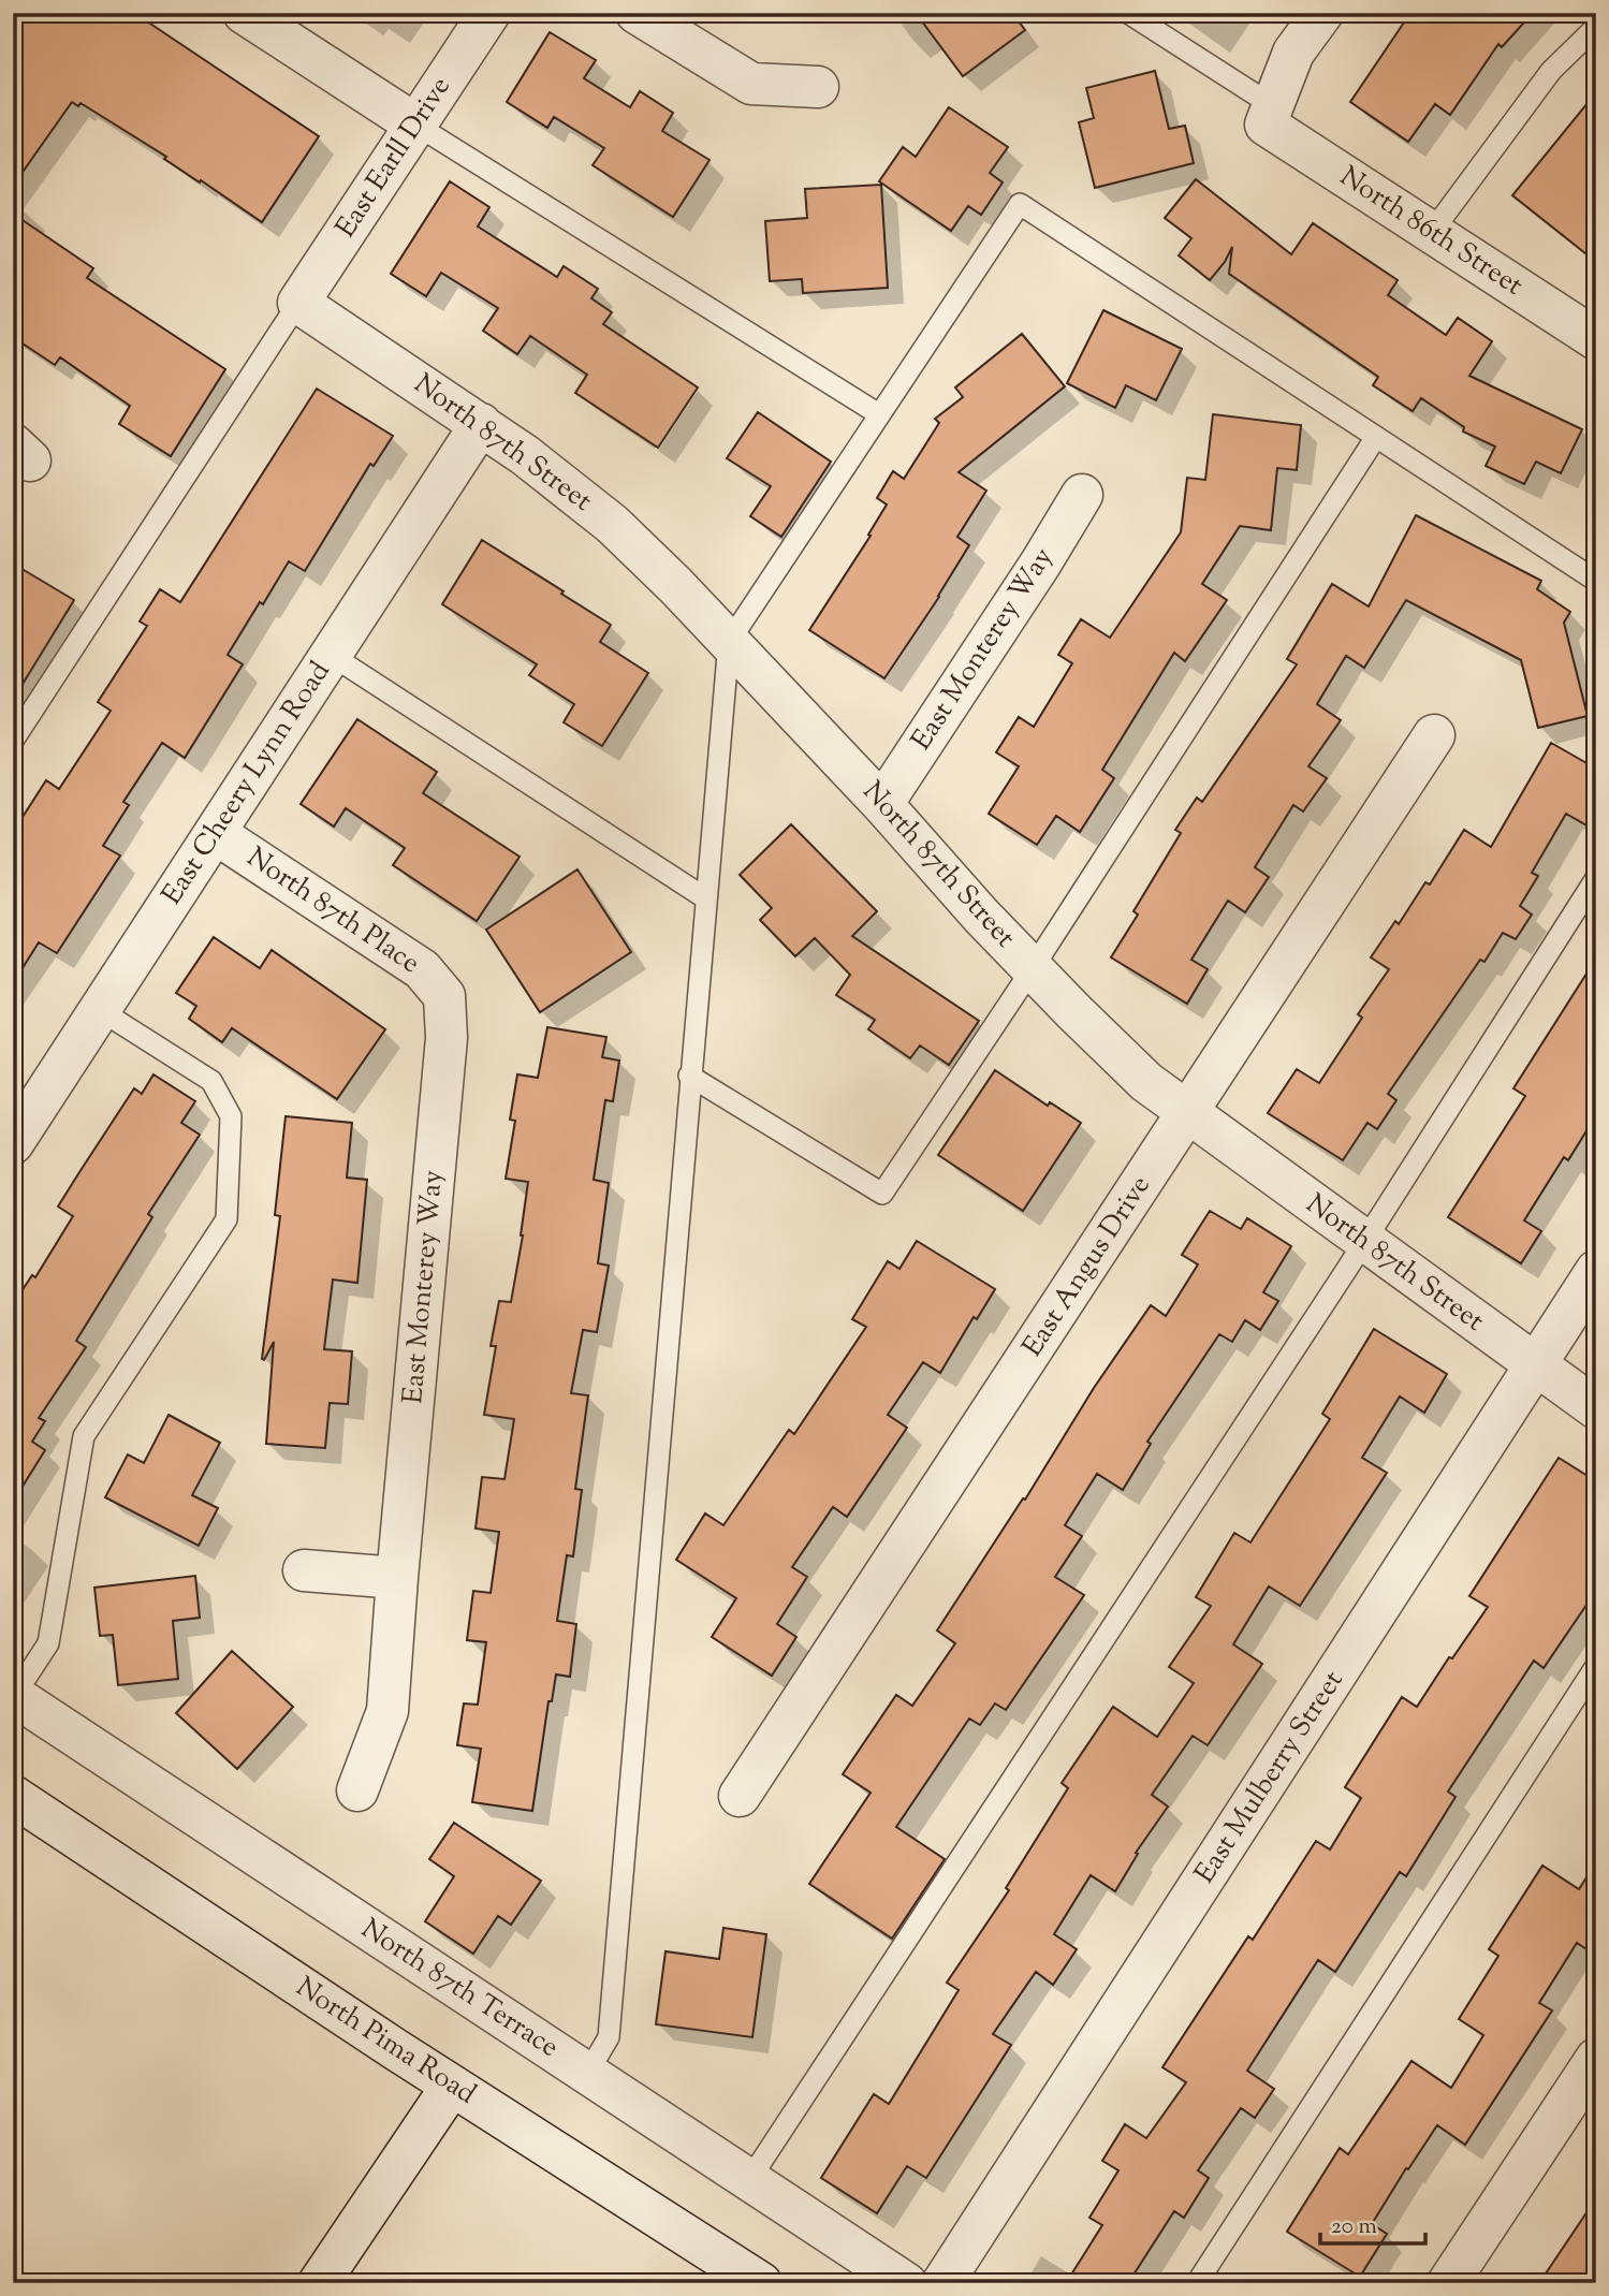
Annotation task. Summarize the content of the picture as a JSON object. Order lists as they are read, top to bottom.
{
  "streets": {
    "street": [
      "East Earll Drive",
      "North 86th Street",
      "North 87th Street",
      "East Monterey Way",
      "East Cheery Lynn Road",
      "North 87th Place",
      "East Angus Drive",
      "East Mulberry Street",
      "North 87th Terrace",
      "North Pima Road"
    ]
  },
  "crossings": [
    ["East Earll Drive", "North 87th Street"],
    ["North 87th Street", "East Monterey Way"],
    ["North 87th Street", "East Cheery Lynn Road"],
    ["North 87th Street", "East Angus Drive"],
    ["North 87th Street", "East Mulberry Street"],
    ["East Monterey Way", "North 87th Place"],
    ["East Cheery Lynn Road", "North 87th Place"]
  ],
  "scale_bar": "20 m"
}
